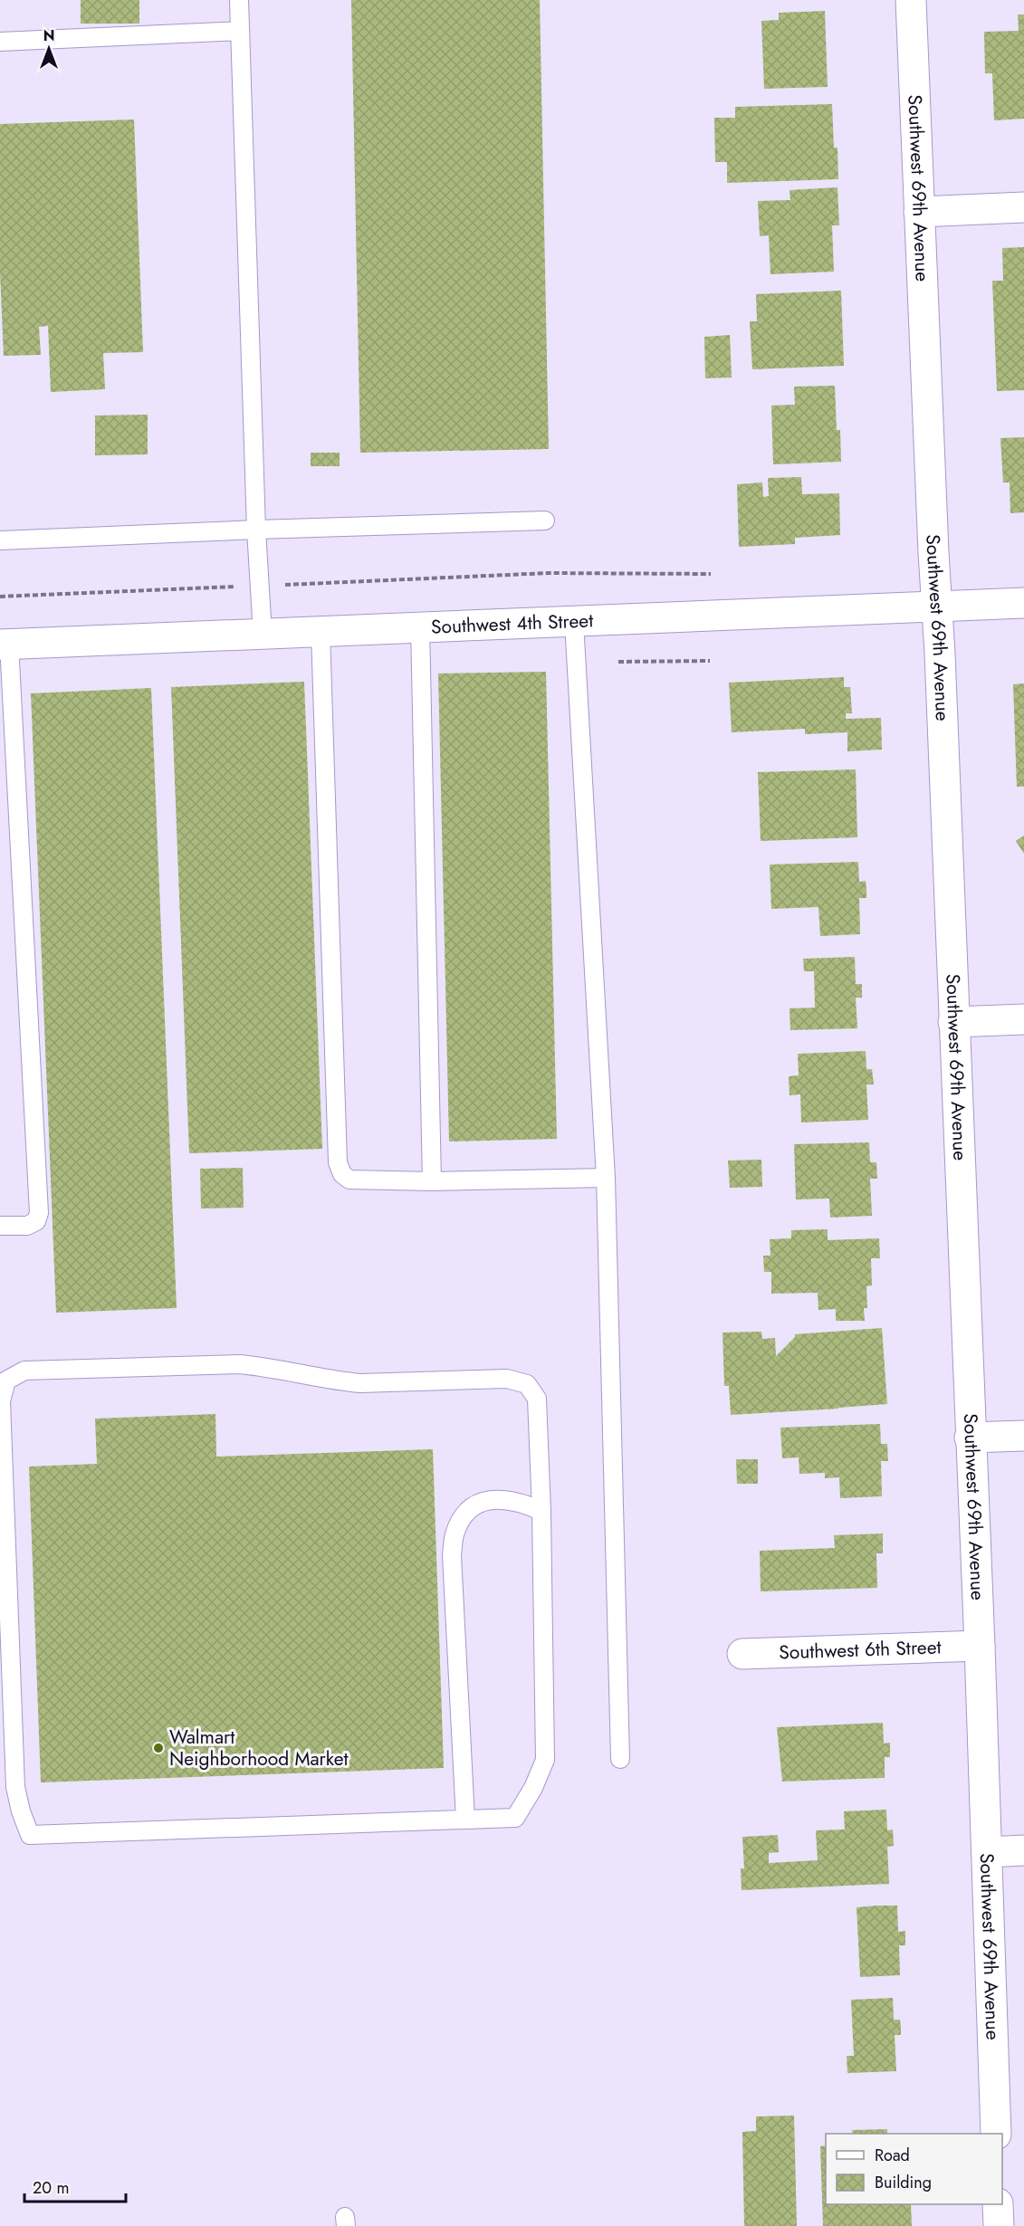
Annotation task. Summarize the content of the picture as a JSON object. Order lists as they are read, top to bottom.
{
  "streets": {
    "street": ["Southwest 69th Avenue", "Southwest 4th Street", "Southwest 6th Street"]
  },
  "crossings": [
    ["Southwest 69th Avenue", "Southwest 4th Street"],
    ["Southwest 69th Avenue", "Southwest 6th Street"]
  ],
  "places": ["Walmart Neighborhood Market"],
  "legend": ["Road", "Building"],
  "scale_bar": "20 m",
  "north": "top"
}
